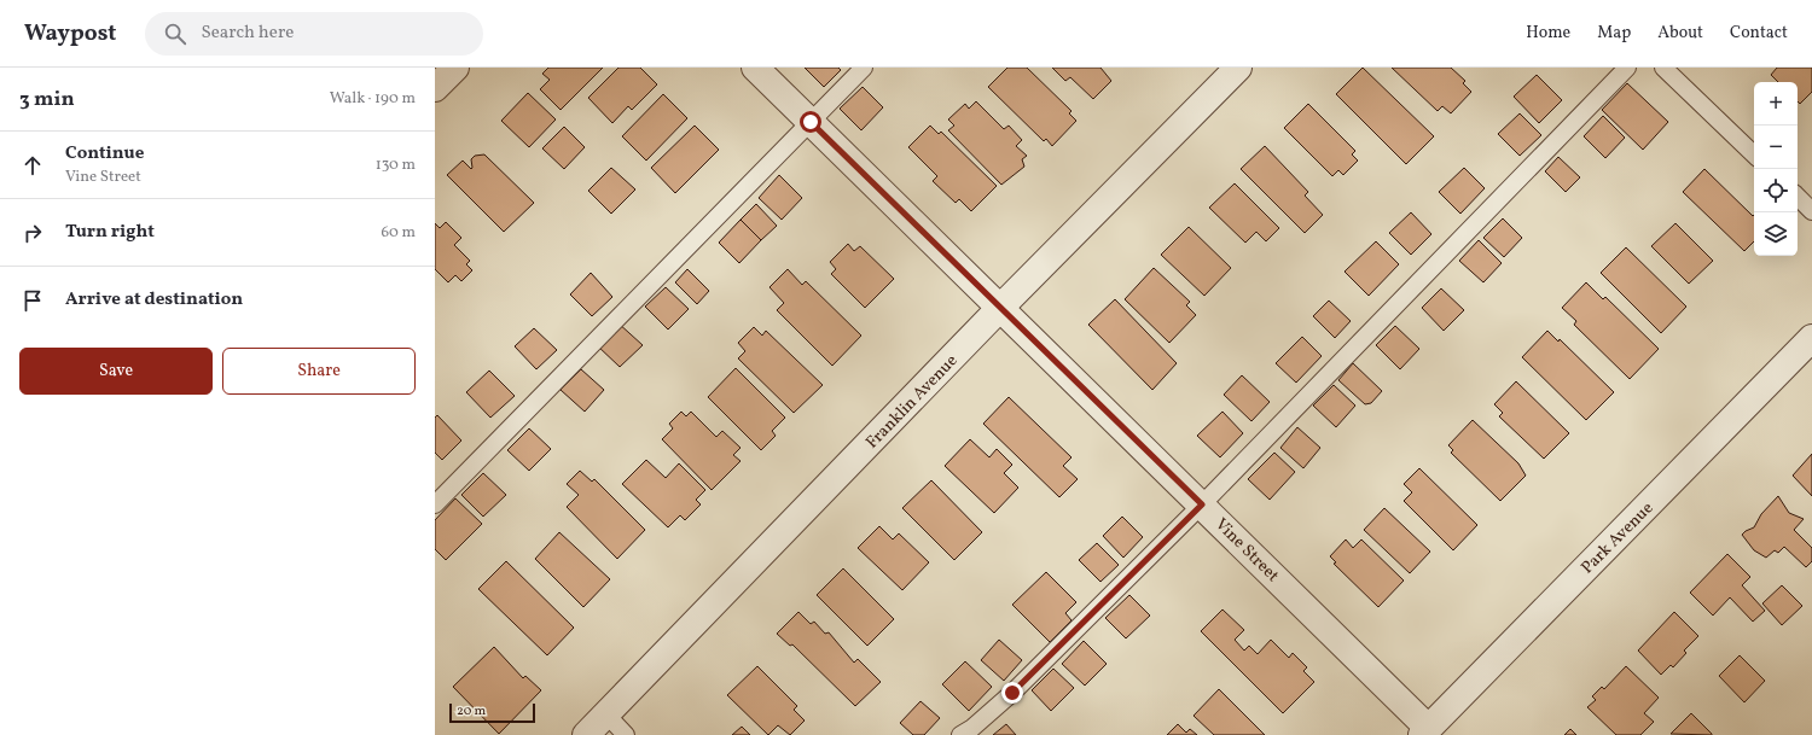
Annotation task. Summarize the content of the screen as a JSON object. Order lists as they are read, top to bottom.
{
  "streets": {
    "street": ["Franklin Avenue", "Park Avenue", "Vine Street"]
  },
  "crossings": [
    ["Franklin Avenue", "Vine Street"],
    ["Park Avenue", "Vine Street"]
  ],
  "scale_bar": "20 m",
  "page": {
    "header": "Waypost",
    "search": "Search here",
    "nav": [
      "Home",
      "Map",
      "About",
      "Contact"
    ],
    "heading": ["3 min", "Walk · 190 m"],
    "map_buttons": ["+", "−"],
    "list": [
      ["Continue", "Vine Street", "130 m"],
      ["Turn right", "60 m"],
      "Arrive at destination"
    ],
    "buttons": ["Save", "Share"],
    "scale": "20 m"
  }
}
